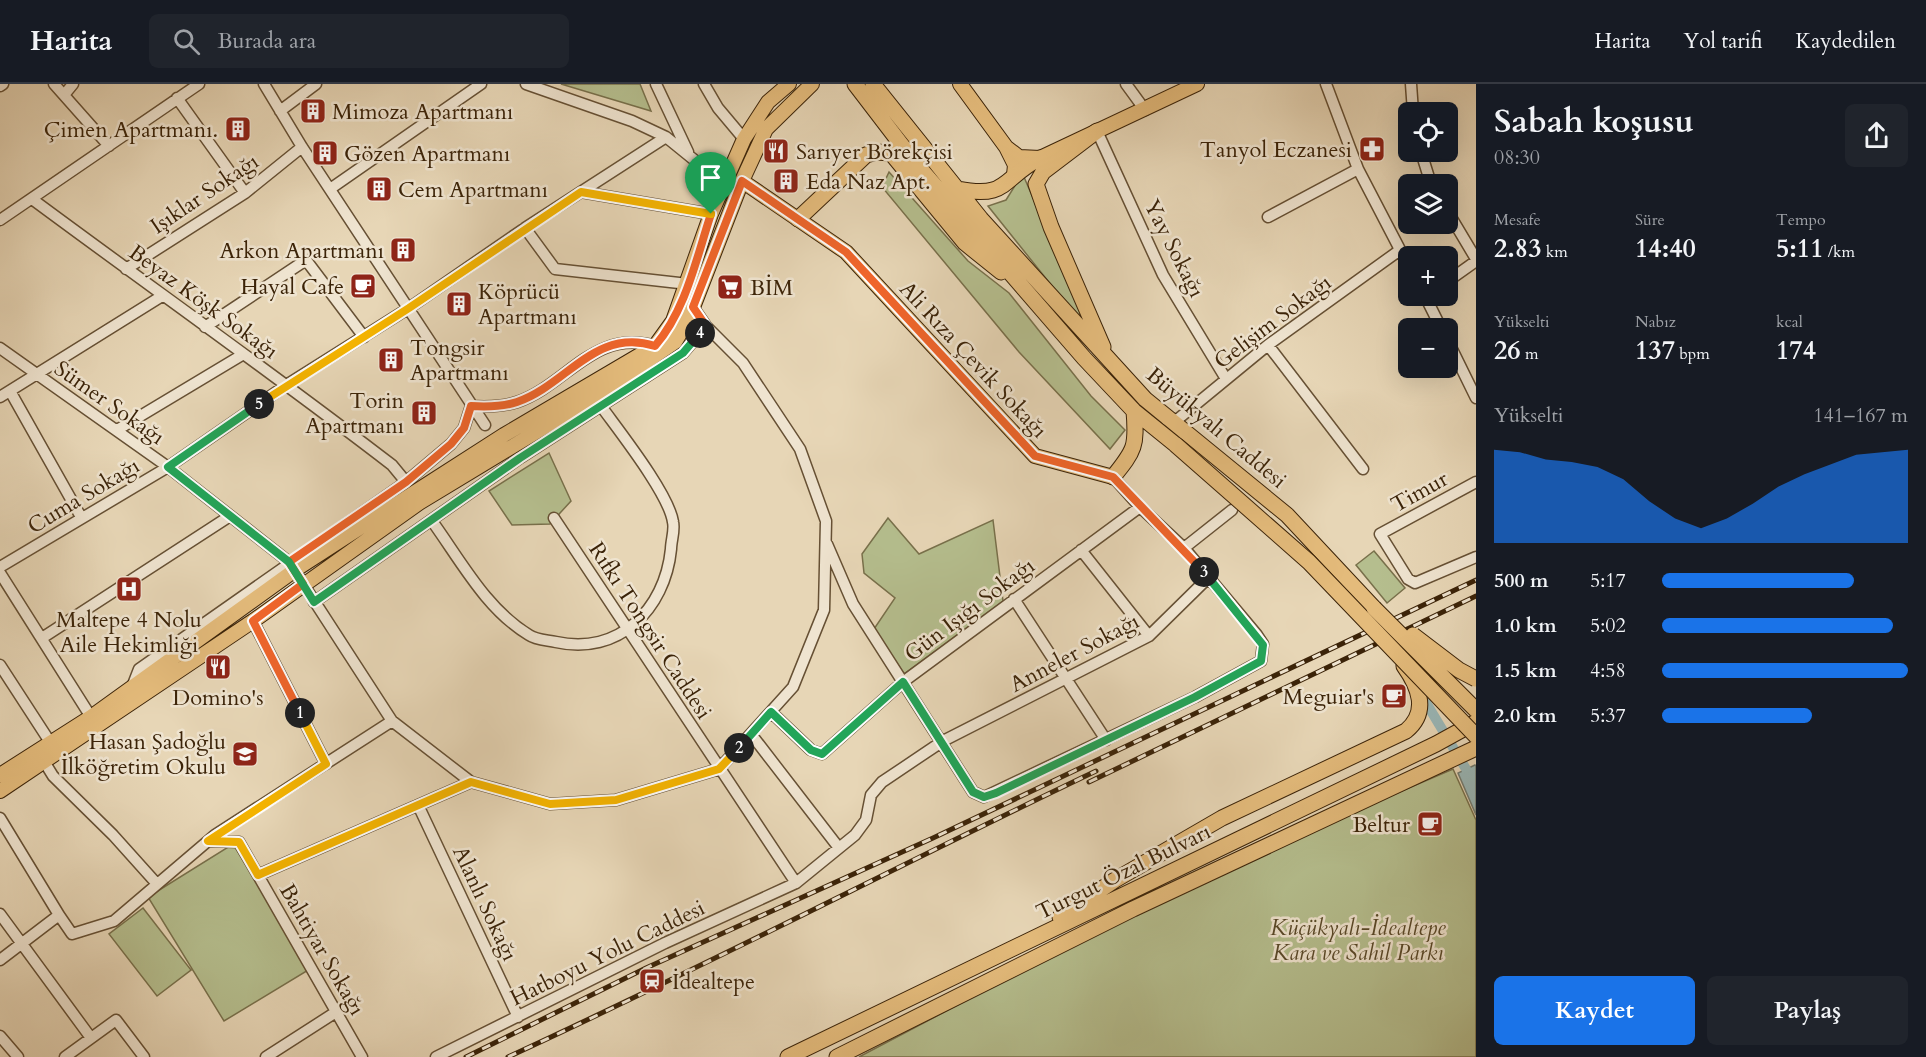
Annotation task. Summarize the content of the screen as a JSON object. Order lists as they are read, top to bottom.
{
  "streets": {
    "highway": ["Büyükyalı Caddesi", "Turgut Özal Bulvarı"],
    "main road": ["Ali Rıza Çevik Sokağı"],
    "street": [
      "Işıklar Sokağı",
      "Yay Sokağı",
      "Beyaz Köşk Sokağı",
      "Gelişim Sokağı",
      "Sümer Sokağı",
      "Timur",
      "Cuma Sokağı",
      "Gün Işığı Sokağı",
      "Rıfkı Tongsir Caddesi",
      "Anneler Sokağı",
      "Alanlı Sokağı",
      "Bahtiyar Sokağı",
      "Hatboyu Yolu Caddesi"
    ]
  },
  "crossings": [
    ["Işıklar Sokağı", "Beyaz Köşk Sokağı"],
    ["Yay Sokağı", "Gelişim Sokağı"],
    ["Beyaz Köşk Sokağı", "Cuma Sokağı"],
    ["Gelişim Sokağı", "Büyükyalı Caddesi"],
    ["Sümer Sokağı", "Cuma Sokağı"],
    ["Sümer Sokağı", "Bahtiyar Sokağı"],
    ["Rıfkı Tongsir Caddesi", "Hatboyu Yolu Caddesi"],
    ["Anneler Sokağı", "Hatboyu Yolu Caddesi"],
    ["Alanlı Sokağı", "Bahtiyar Sokağı"],
    ["Alanlı Sokağı", "Hatboyu Yolu Caddesi"]
  ],
  "parks": ["Küçükyalı-İdealtepe Kara ve Sahil Parkı"],
  "places": {
    "building": [
      "Mimoza Apartmanı",
      "Çimen Apartmanı.",
      "Gözen Apartmanı",
      "Eda Naz Apt.",
      "Cem Apartmanı",
      "Arkon Apartmanı",
      "Köprücü Apartmanı",
      "Tongsir Apartmanı",
      "Torin Apartmanı"
    ],
    "pharmacy": ["Tanyol Eczanesi"],
    "restaurant": ["Sarıyer Börekçisi", "Domino's"],
    "cafe": ["Hayal Cafe", "Meguiar's", "Beltur"],
    "supermarket": ["BİM"],
    "hospital": ["Maltepe 4 Nolu Aile Hekimliği"],
    "school or university": ["Hasan Şadoğlu İlköğretim Okulu"],
    "station": ["İdealtepe"]
  },
  "page": {
    "header": "Harita",
    "search": "Burada ara",
    "nav": ["Harita", "Yol tarifi", "Kaydedilen"],
    "heading": ["Sabah koşusu", "08:30"],
    "map_buttons": ["+", "−"],
    "stats": [
      ["Mesafe", "2.83 km"],
      ["Süre", "14:40"],
      ["Tempo", "5:11 /km"],
      ["Yükselti", "26 m"],
      ["Nabız", "137 bpm"],
      ["kcal", "174"]
    ],
    "pins": [
      "4",
      "5",
      "3",
      "1",
      "2"
    ],
    "chart": ["Yükselti", "141–167 m"],
    "list": [
      {
        "name": "500 m",
        "note": "5:17"
      },
      {
        "name": "1.0 km",
        "note": "5:02"
      },
      {
        "name": "1.5 km",
        "note": "4:58"
      },
      {
        "name": "2.0 km",
        "note": "5:37"
      }
    ],
    "buttons": ["Kaydet", "Paylaş"]
  }
}
